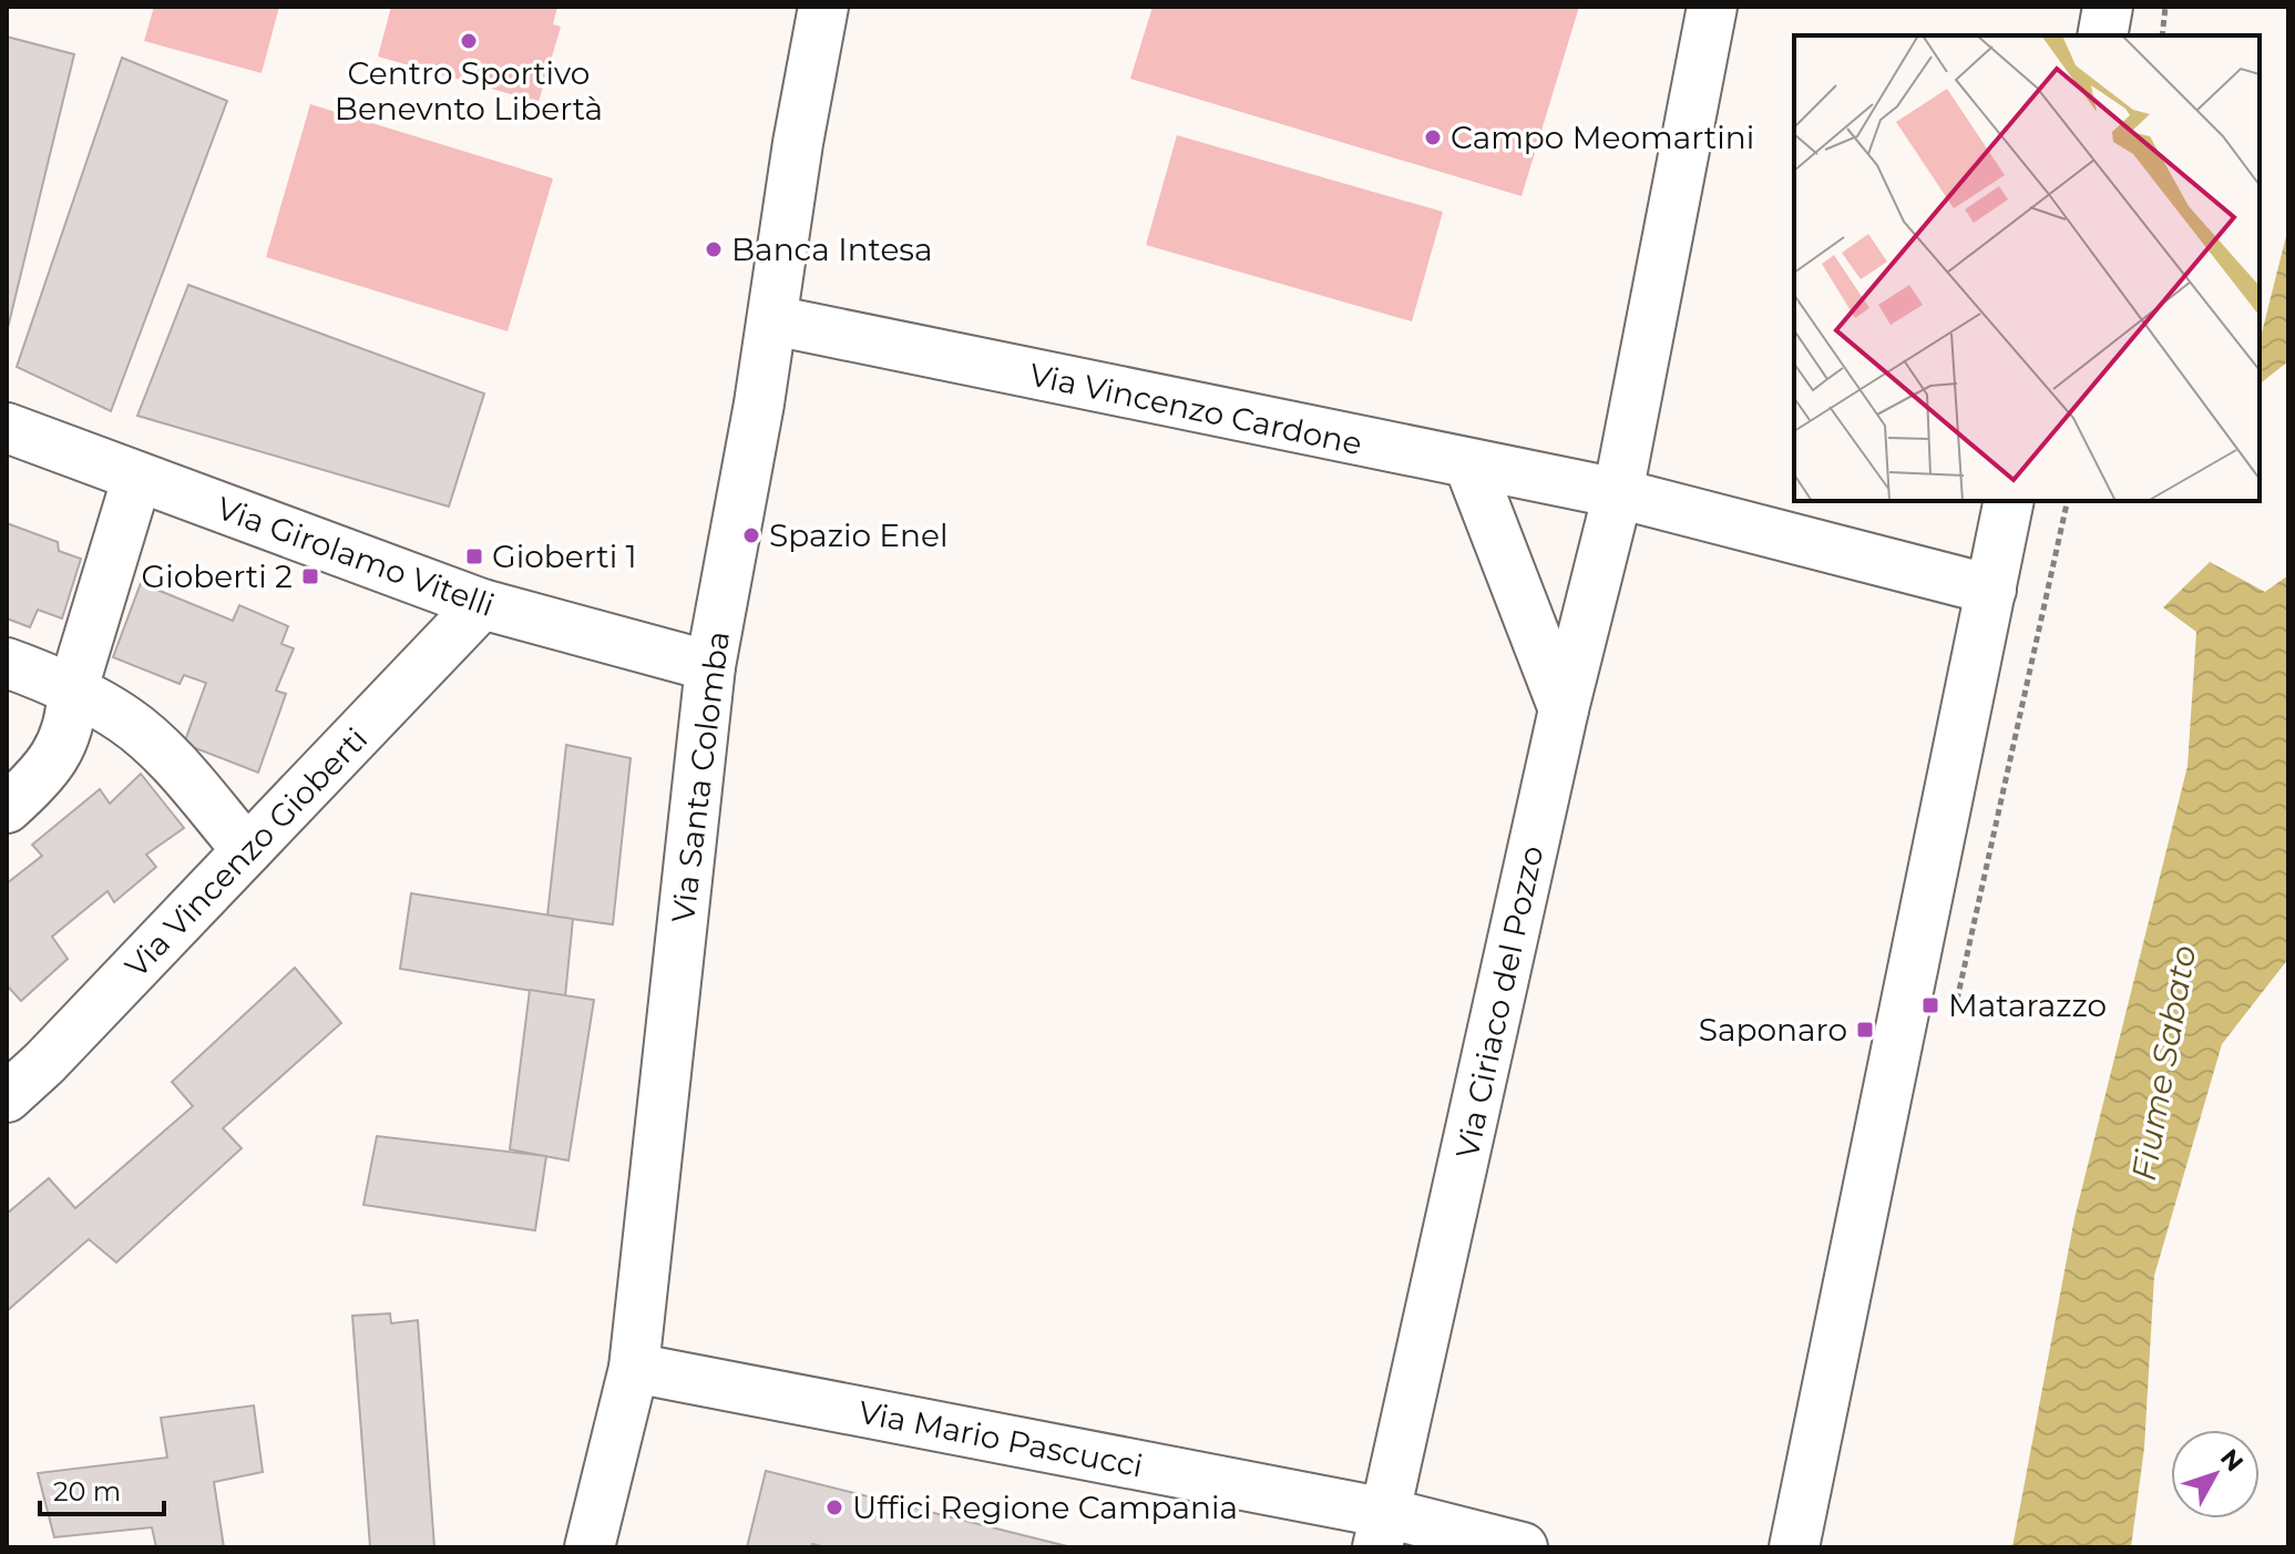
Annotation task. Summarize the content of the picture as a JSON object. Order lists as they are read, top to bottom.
{
  "streets": {
    "street": [
      "Via Vincenzo Cardone",
      "Via Girolamo Vitelli",
      "Via Santa Colomba",
      "Via Vincenzo Gioberti",
      "Via Ciriaco del Pozzo",
      "Via Mario Pascucci"
    ]
  },
  "crossings": [
    ["Via Vincenzo Cardone", "Via Santa Colomba"],
    ["Via Vincenzo Cardone", "Via Ciriaco del Pozzo"],
    ["Via Girolamo Vitelli", "Via Santa Colomba"],
    ["Via Girolamo Vitelli", "Via Vincenzo Gioberti"],
    ["Via Santa Colomba", "Via Mario Pascucci"],
    ["Via Ciriaco del Pozzo", "Via Mario Pascucci"]
  ],
  "water": ["Fiume Sabato"],
  "places": {
    "other": [
      "Centro Sportivo Benevnto Libertà",
      "Campo Meomartini",
      "Banca Intesa",
      "Spazio Enel",
      "Uffici Regione Campania"
    ],
    "transit": [
      "Gioberti 1",
      "Gioberti 2",
      "Matarazzo",
      "Saponaro"
    ]
  },
  "scale_bar": "20 m",
  "north": "top right"
}
